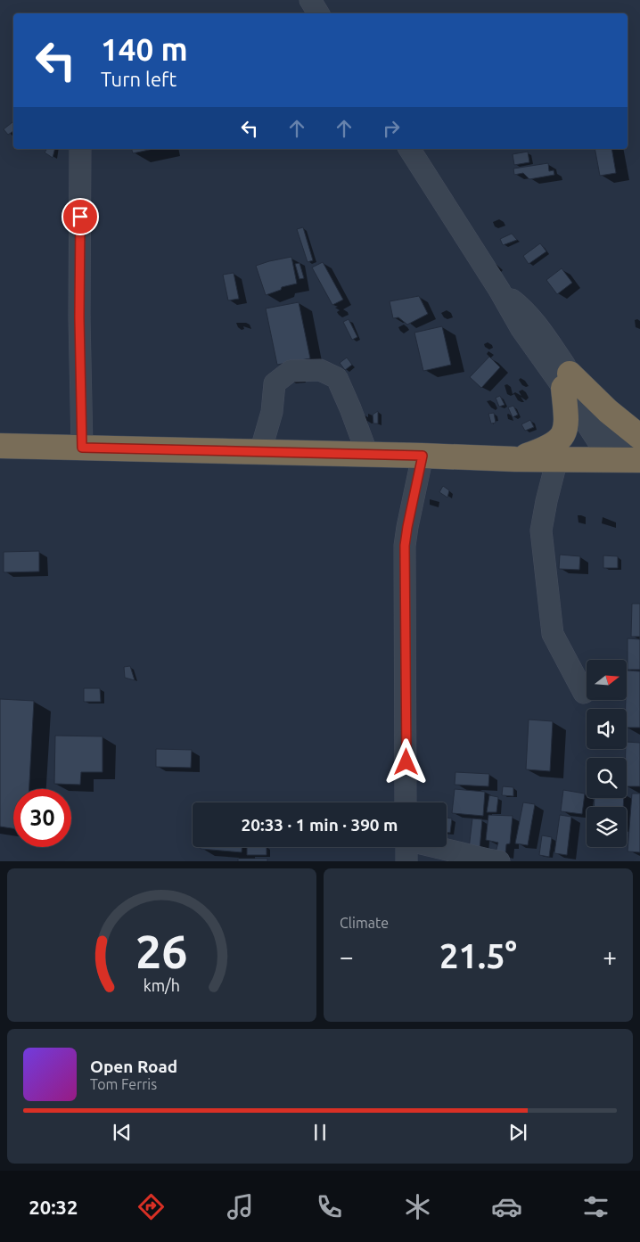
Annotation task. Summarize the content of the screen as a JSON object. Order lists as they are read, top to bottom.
{
  "north": "right",
  "page": {
    "turn": ["140 m", "Turn left"],
    "limit": "30",
    "trip": "20:33 · 1 min · 390 m",
    "tile": "Climate",
    "heat": ["−", "21.5°", "+"],
    "song": ["Open Road", "Tom Ferris"],
    "tabs": "20:32",
    "gauge": ["26", "km/h"]
  }
}
